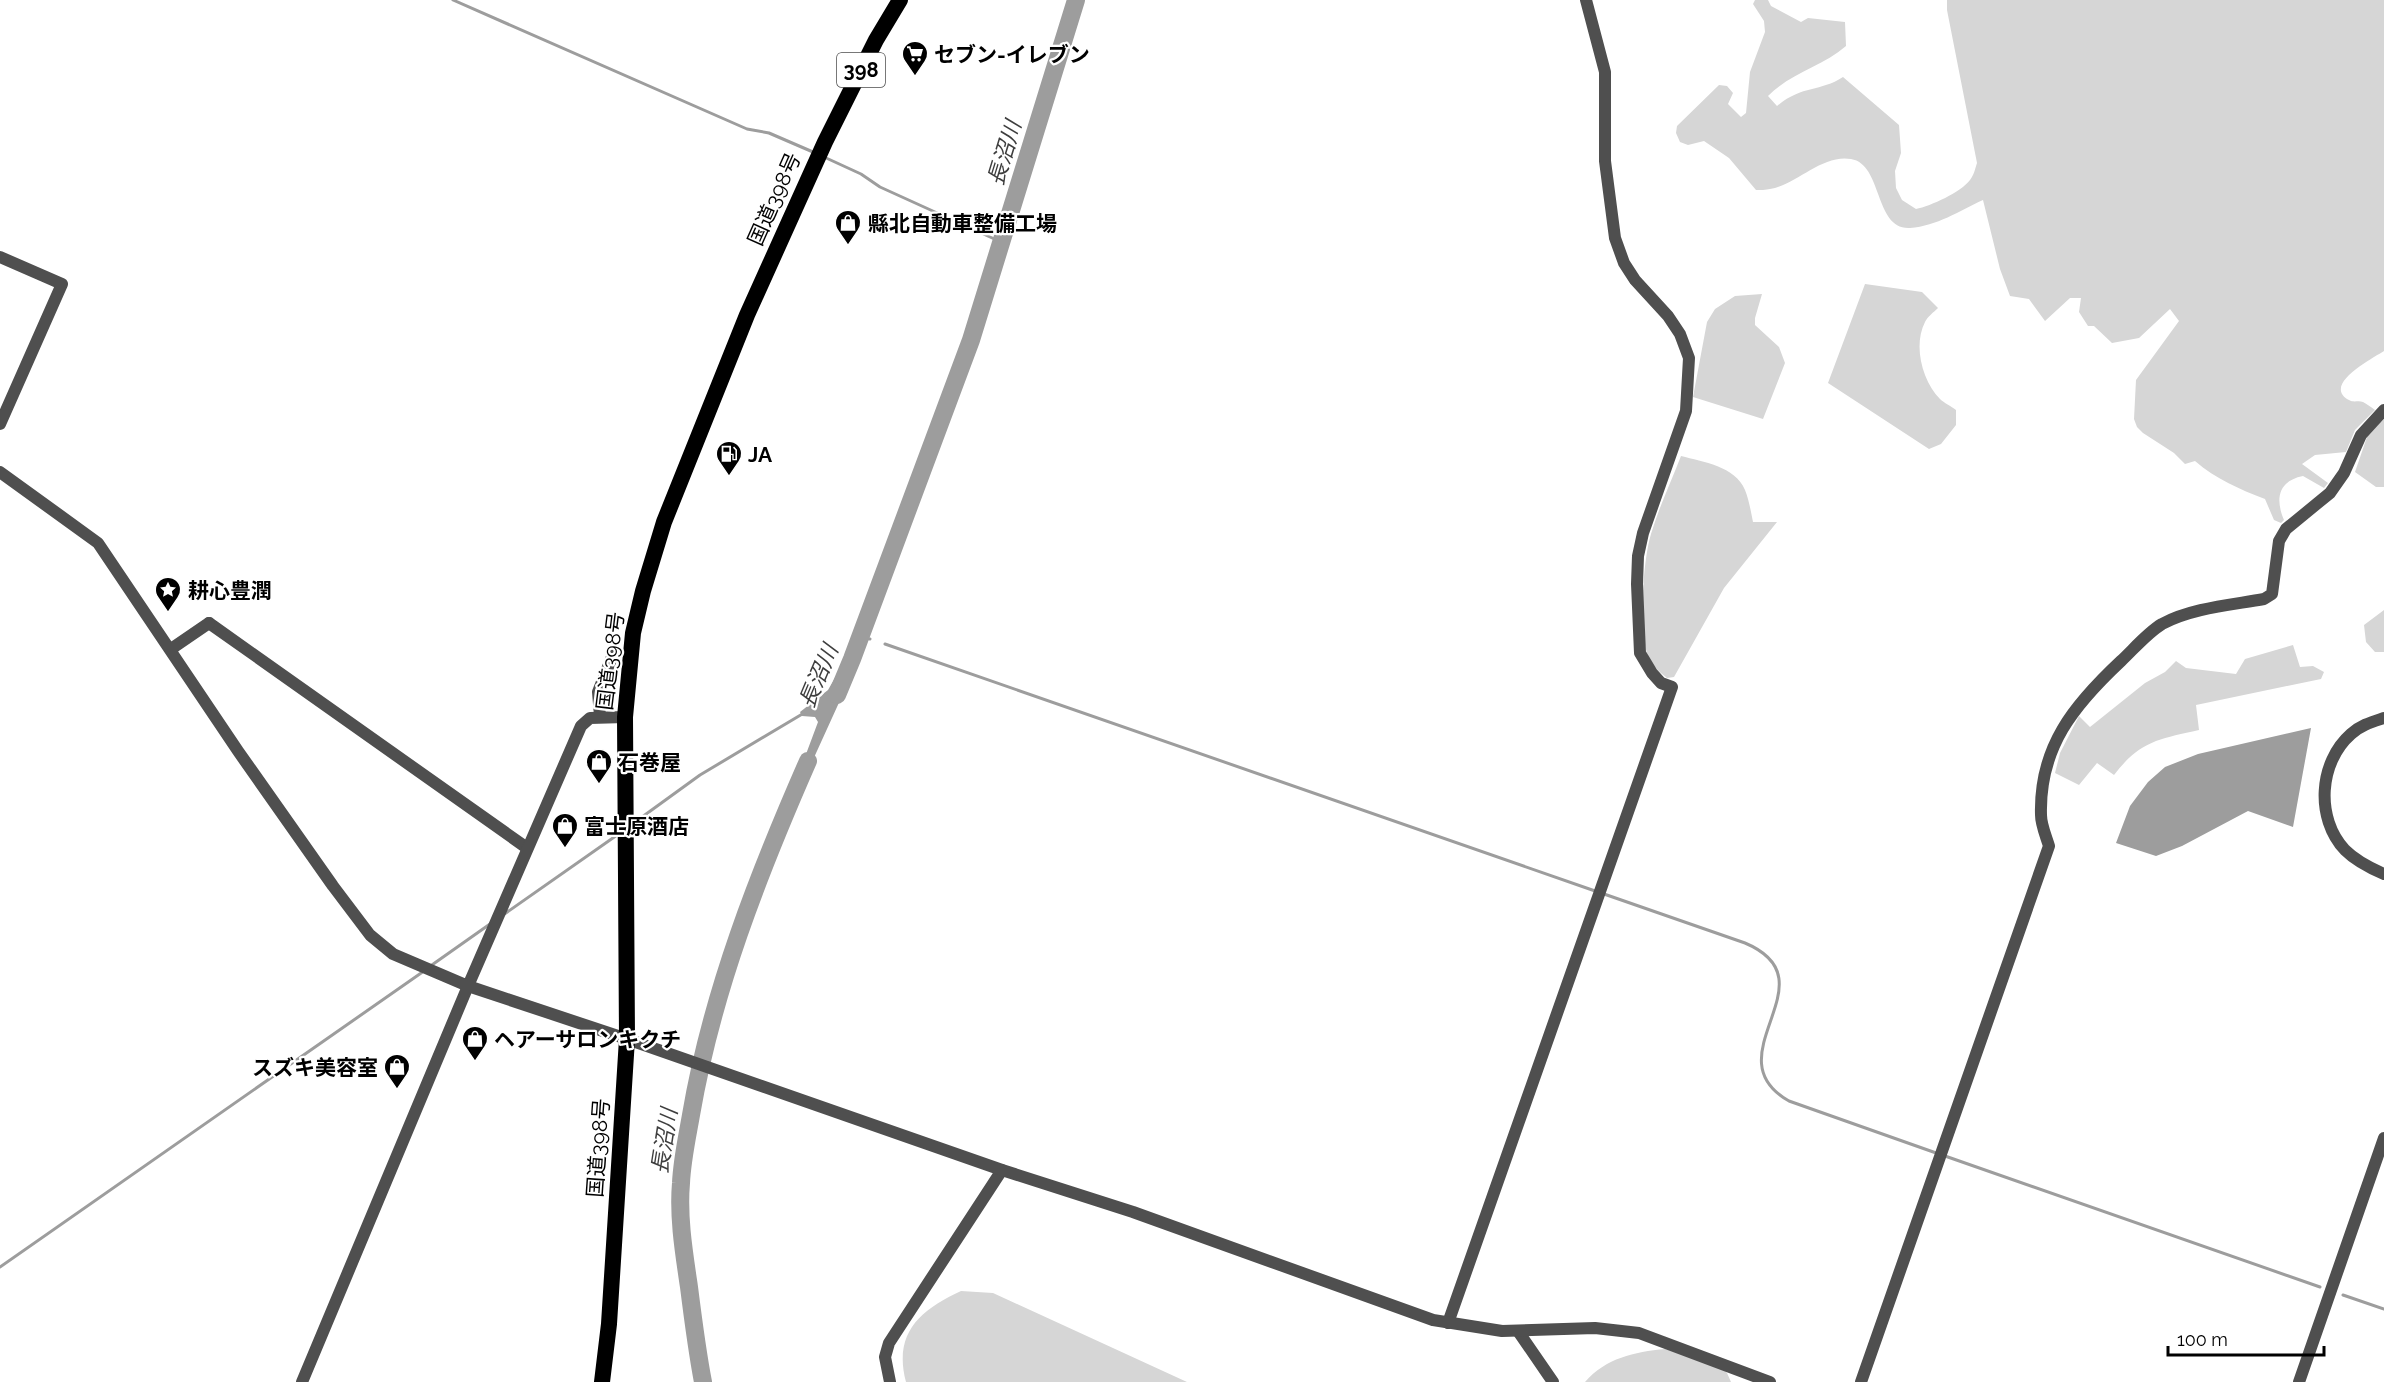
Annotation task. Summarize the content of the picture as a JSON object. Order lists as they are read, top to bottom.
{
  "streets": {
    "highway": ["398", "国道398号"]
  },
  "water": ["長沼川"],
  "places": {
    "supermarket": ["セブン-イレブン"],
    "shop": [
      "縣北自動車整備工場",
      "石巻屋",
      "富士原酒店",
      "ヘアーサロンキクチ",
      "スズキ美容室"
    ],
    "fuel station": ["JA"],
    "place": ["耕心豊潤"]
  },
  "scale_bar": "100 m"
}
